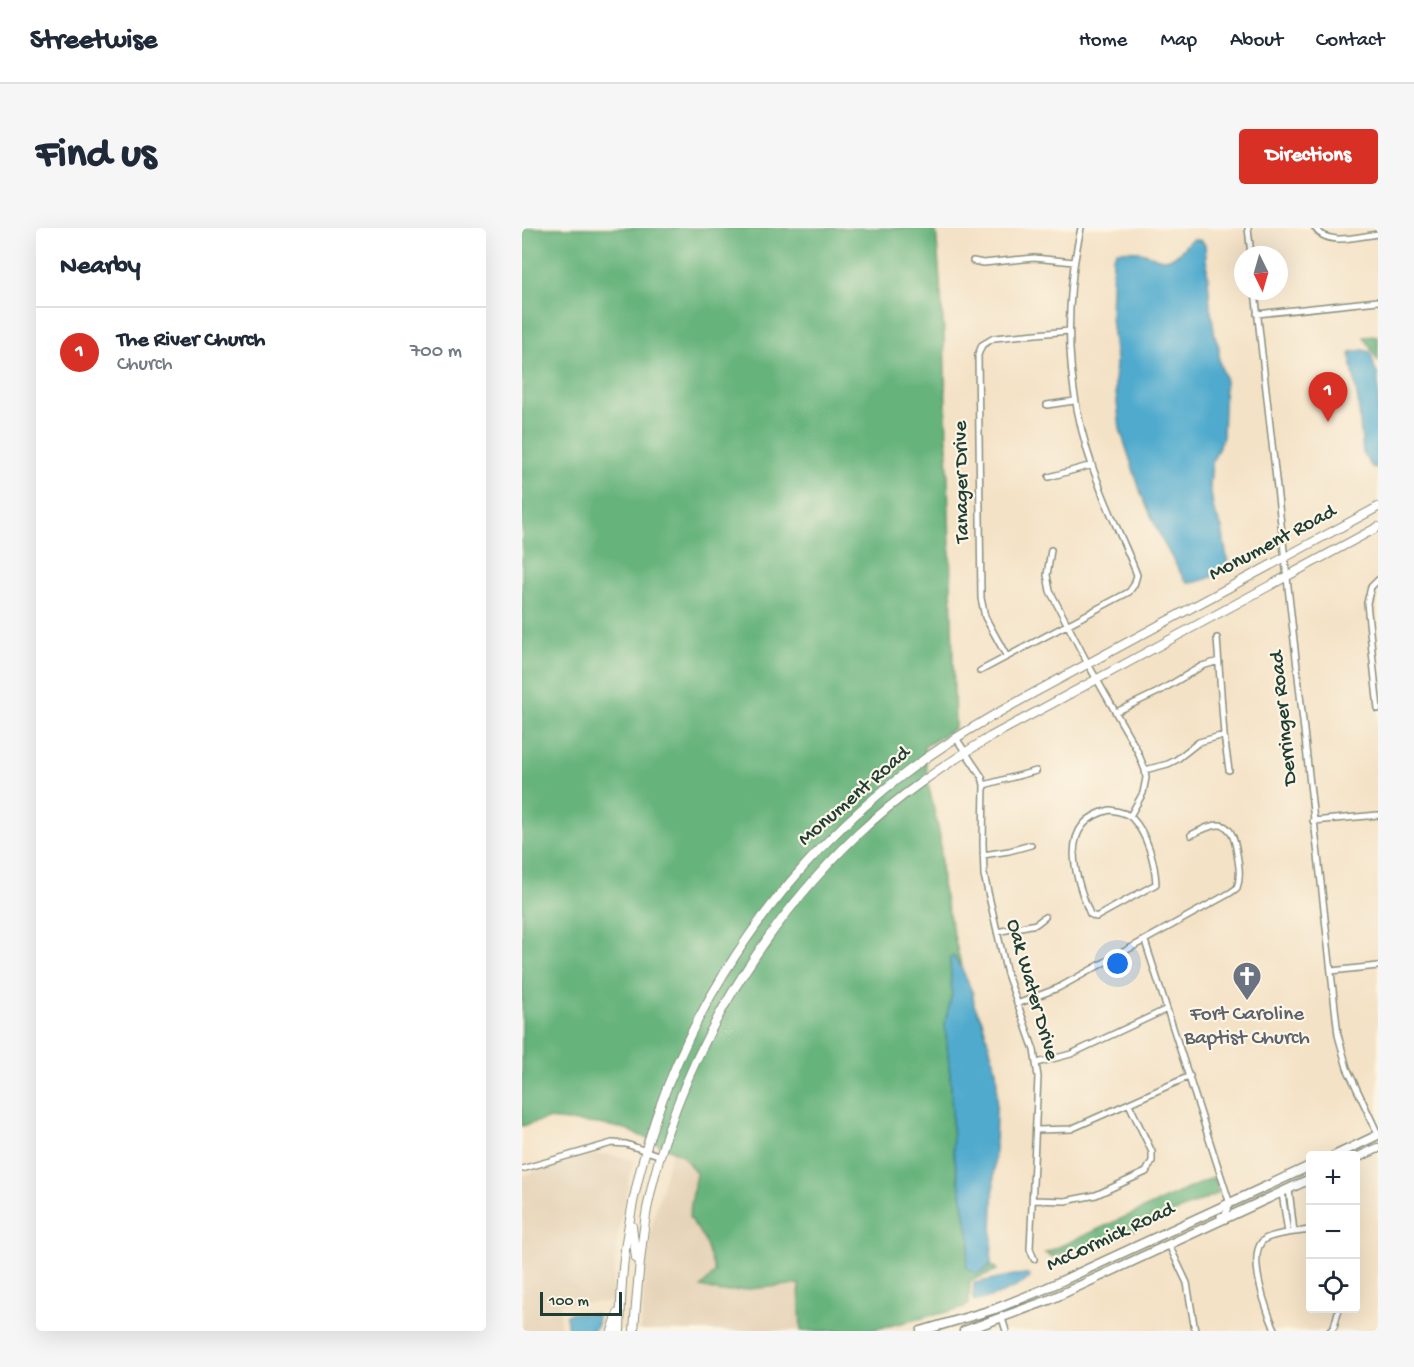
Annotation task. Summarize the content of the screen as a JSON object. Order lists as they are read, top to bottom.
{
  "streets": {
    "main road": ["Monument Road", "McCormick Road"],
    "street": ["Tanager Drive", "Derringer Road", "Oak Water Drive"]
  },
  "crossings": [
    ["Monument Road", "Derringer Road"],
    ["Monument Road", "Oak Water Drive"]
  ],
  "places": {
    "church": ["Fort Caroline Baptist Church"]
  },
  "scale_bar": "100 m",
  "north": "bottom",
  "page": {
    "header": "Streetwise",
    "nav": [
      "Home",
      "Map",
      "About",
      "Contact"
    ],
    "buttons": "Directions",
    "title": "Find us",
    "heading": "Nearby",
    "list": [
      {
        "mark": "1",
        "name": "The River Church",
        "note": "Church",
        "value": "700 m"
      }
    ],
    "pins": "1",
    "map_buttons": ["+", "−"],
    "scale": "100 m"
  }
}
